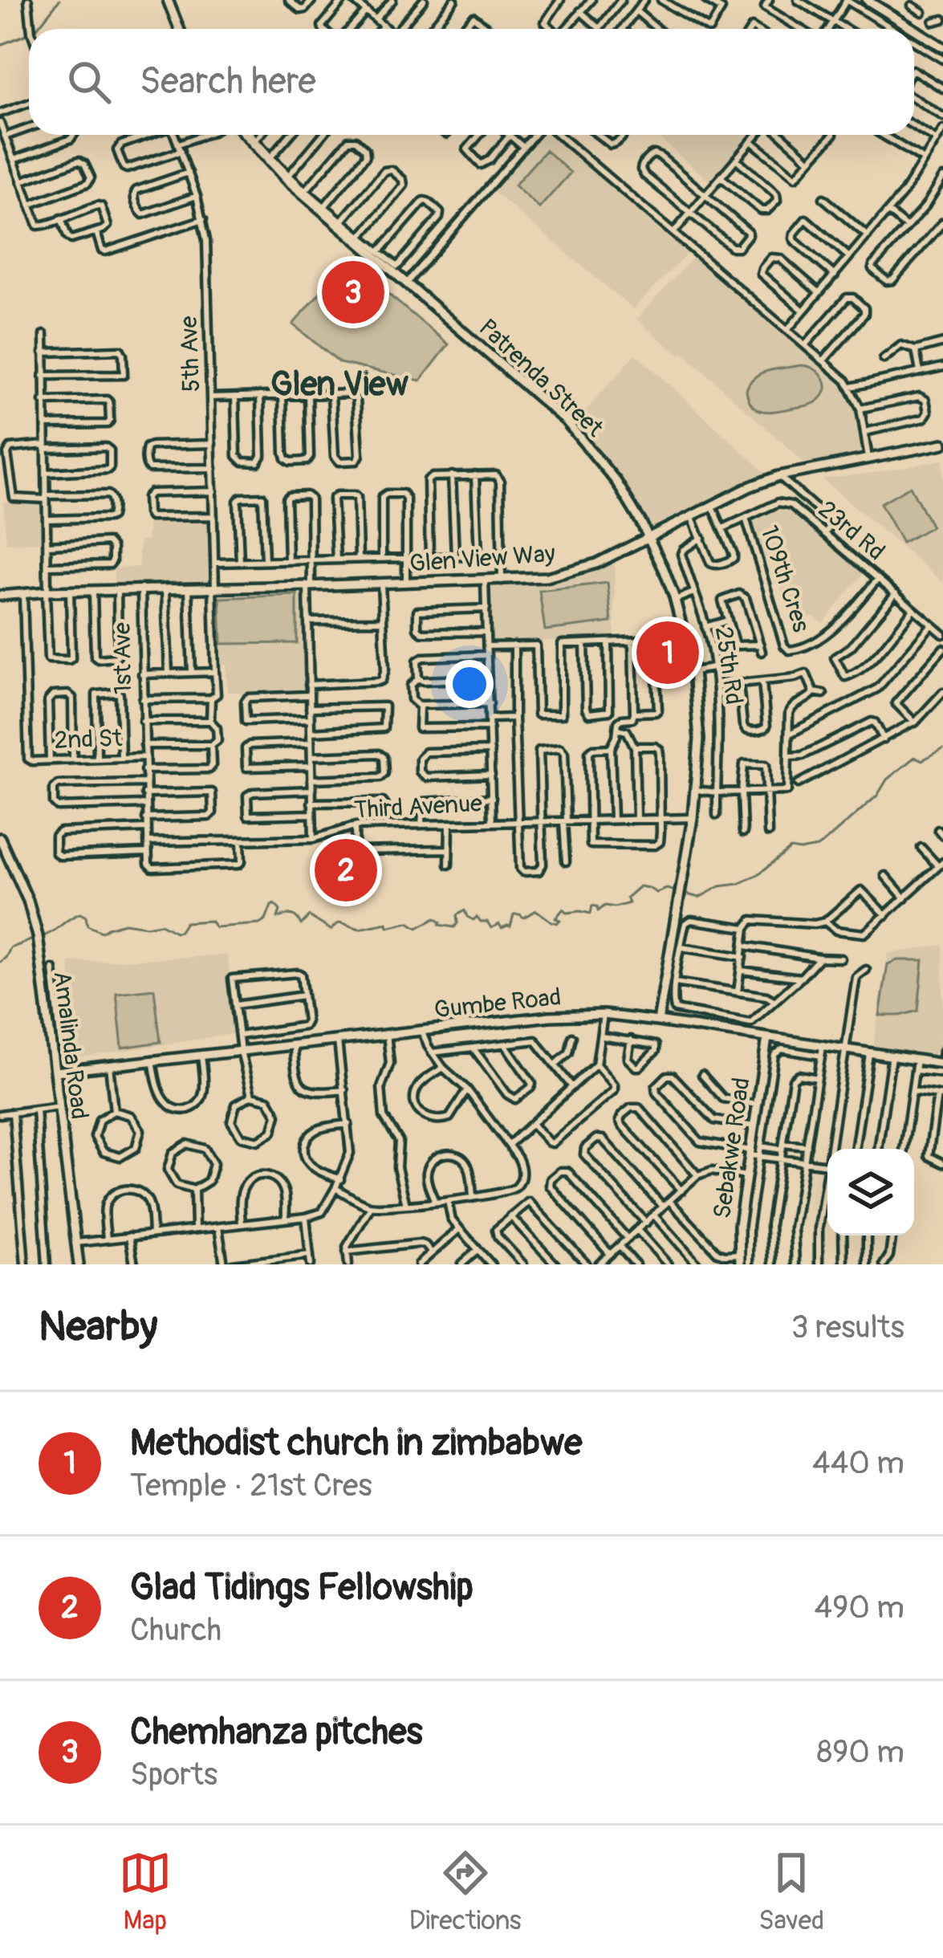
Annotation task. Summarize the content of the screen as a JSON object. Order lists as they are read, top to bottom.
{
  "streets": {
    "street": [
      "5th Ave",
      "Patrenda Street",
      "23rd Rd",
      "Glen View Way",
      "109th Cres",
      "1st Ave",
      "25th Rd",
      "2nd St",
      "Third Avenue",
      "Gumbe Road",
      "Amalinda Road",
      "Sebakwe Road"
    ]
  },
  "crossings": [
    ["5th Ave", "Glen View Way"],
    ["Patrenda Street", "Glen View Way"],
    ["Patrenda Street", "Third Avenue"],
    ["Patrenda Street", "Gumbe Road"],
    ["23rd Rd", "109th Cres"],
    ["Glen View Way", "1st Ave"],
    ["Glen View Way", "2nd St"],
    ["1st Ave", "2nd St"],
    ["1st Ave", "Third Avenue"],
    ["Gumbe Road", "Amalinda Road"],
    ["Gumbe Road", "Sebakwe Road"]
  ],
  "districts": ["Glen View"],
  "page": {
    "search": "Search here",
    "pins": ["3", "1", "2"],
    "heading": ["Nearby", "3 results"],
    "list": [
      {
        "mark": "1",
        "name": "Methodist church in zimbabwe",
        "note": "Temple · 21st Cres",
        "value": "440 m"
      },
      {
        "mark": "2",
        "name": "Glad Tidings Fellowship",
        "note": "Church",
        "value": "490 m"
      },
      {
        "mark": "3",
        "name": "Chemhanza pitches",
        "note": "Sports",
        "value": "890 m"
      }
    ],
    "nav": ["Map", "Directions", "Saved"]
  }
}
